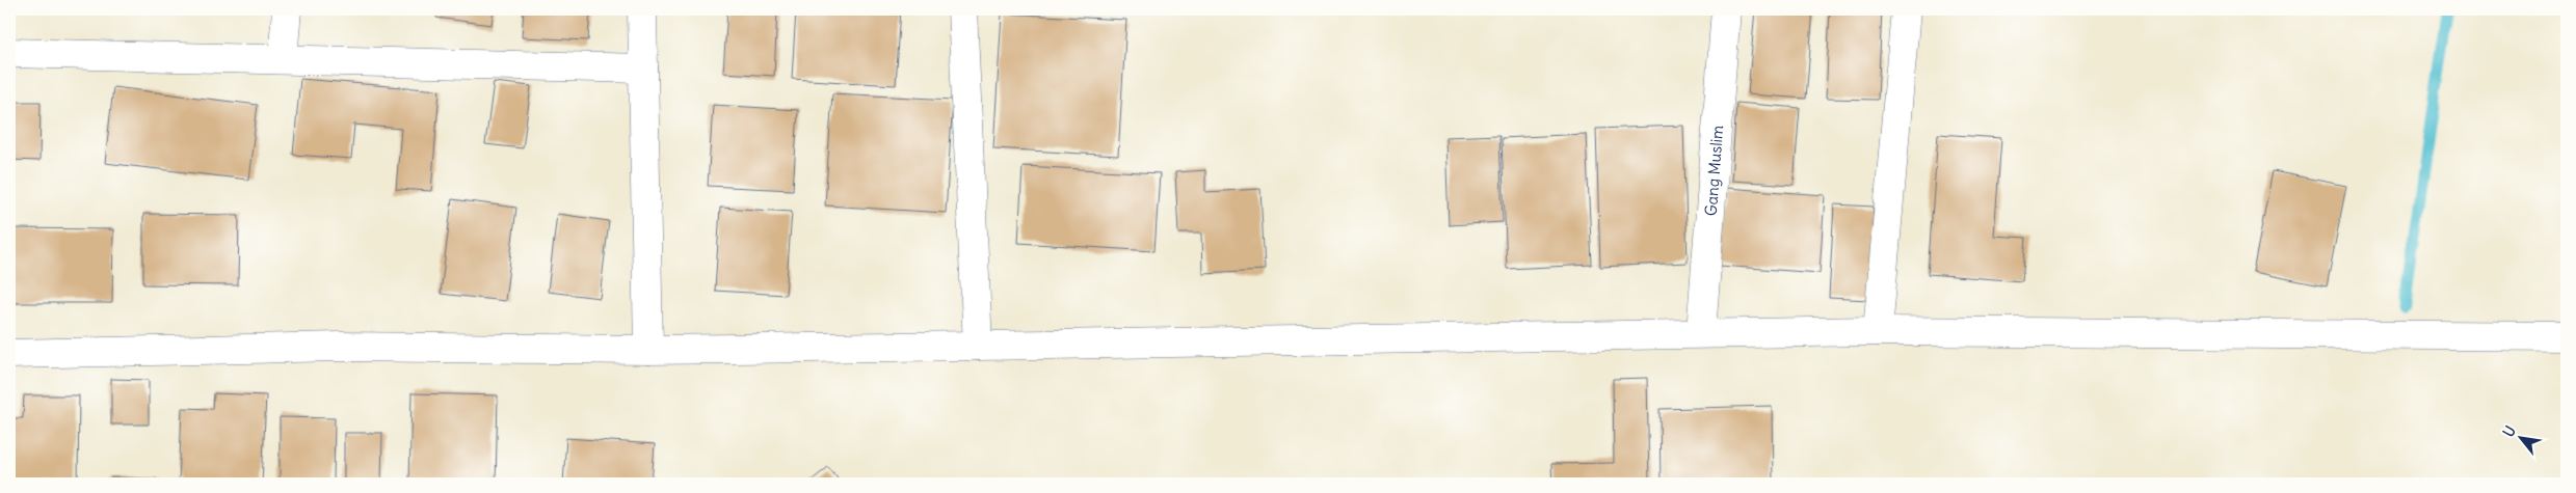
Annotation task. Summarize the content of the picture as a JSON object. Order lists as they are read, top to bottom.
{
  "streets": {
    "street": ["Gang Muslim"]
  },
  "north": "top left"
}
